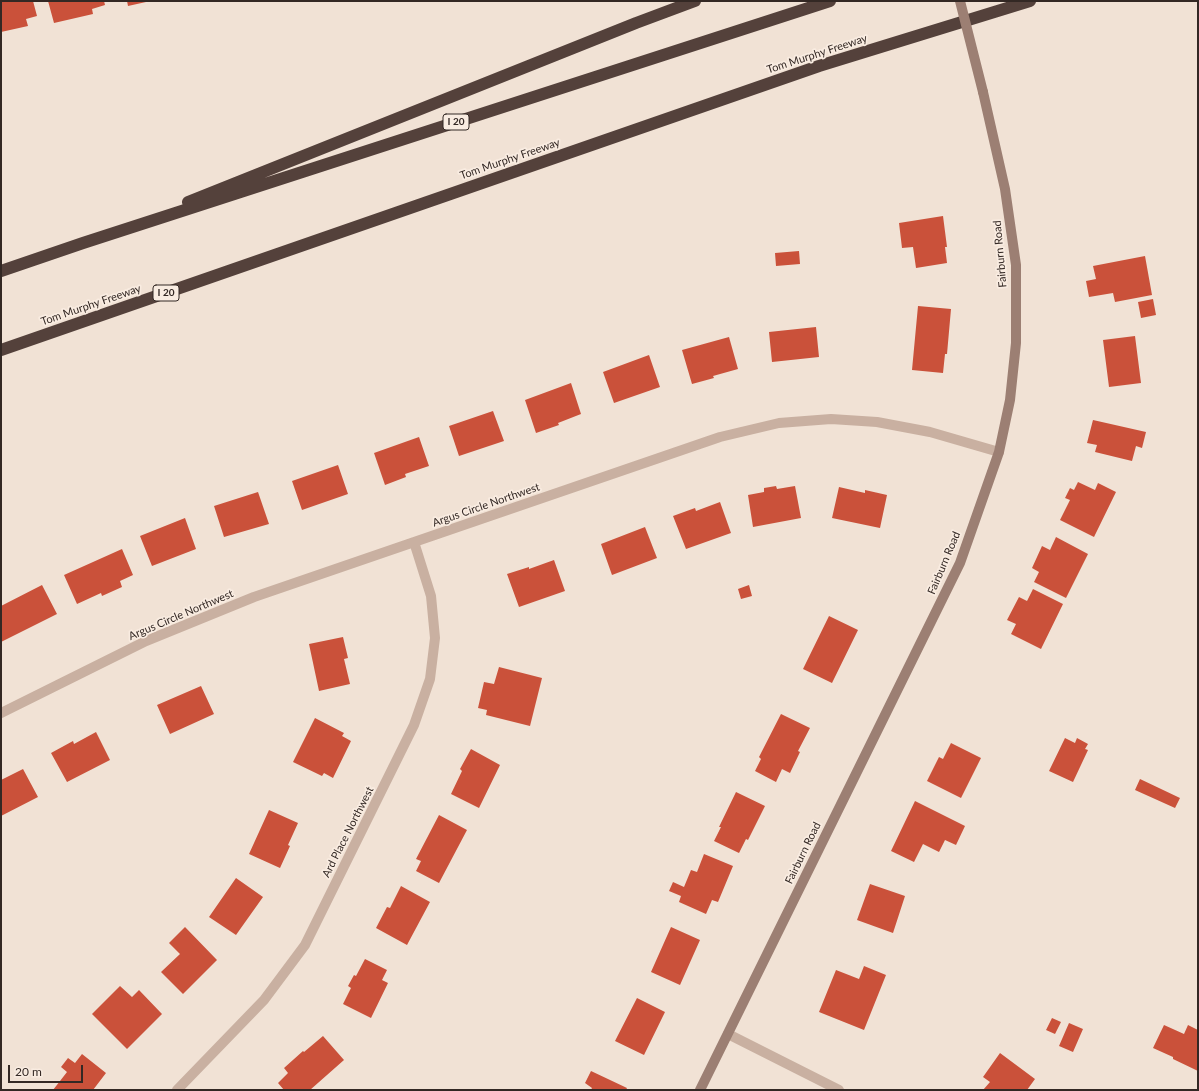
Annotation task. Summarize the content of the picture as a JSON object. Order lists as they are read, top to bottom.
{
  "streets": {
    "highway": ["Tom Murphy Freeway", "I 20"],
    "street": ["Fairburn Road", "Argus Circle Northwest", "Ard Place Northwest"]
  },
  "crossings": [
    ["Fairburn Road", "Argus Circle Northwest"],
    ["Argus Circle Northwest", "Ard Place Northwest"]
  ],
  "scale_bar": "20 m"
}
